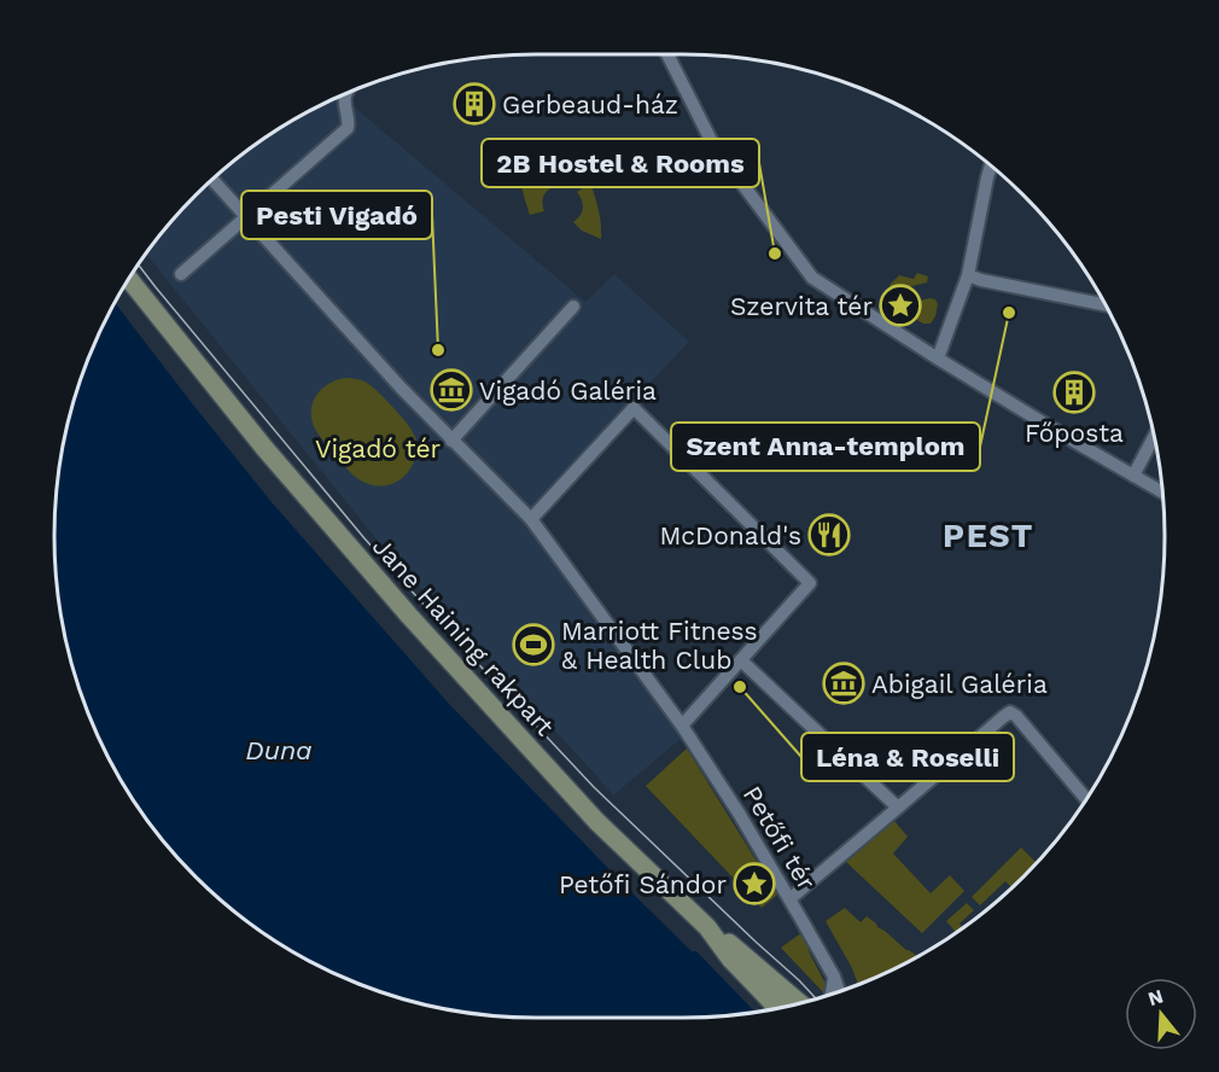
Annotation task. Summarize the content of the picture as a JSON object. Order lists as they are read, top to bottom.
{
  "streets": {
    "main road": ["Jane Haining rakpart"],
    "street": ["Petőfi tér"]
  },
  "districts": ["PEST"],
  "water": ["Duna"],
  "parks": ["Vigadó tér"],
  "places": {
    "building": ["Gerbeaud-ház", "Főposta"],
    "other": [
      "2B Hostel & Rooms",
      "Szent Anna-templom",
      "Pesti Vigadó",
      "Léna & Roselli"
    ],
    "place": ["Szervita tér", "Petőfi Sándor"],
    "museum": ["Vigadó Galéria", "Abigail Galéria"],
    "restaurant": ["McDonald's"],
    "sports": ["Marriott Fitness & Health Club"]
  },
  "north": "top"
}
